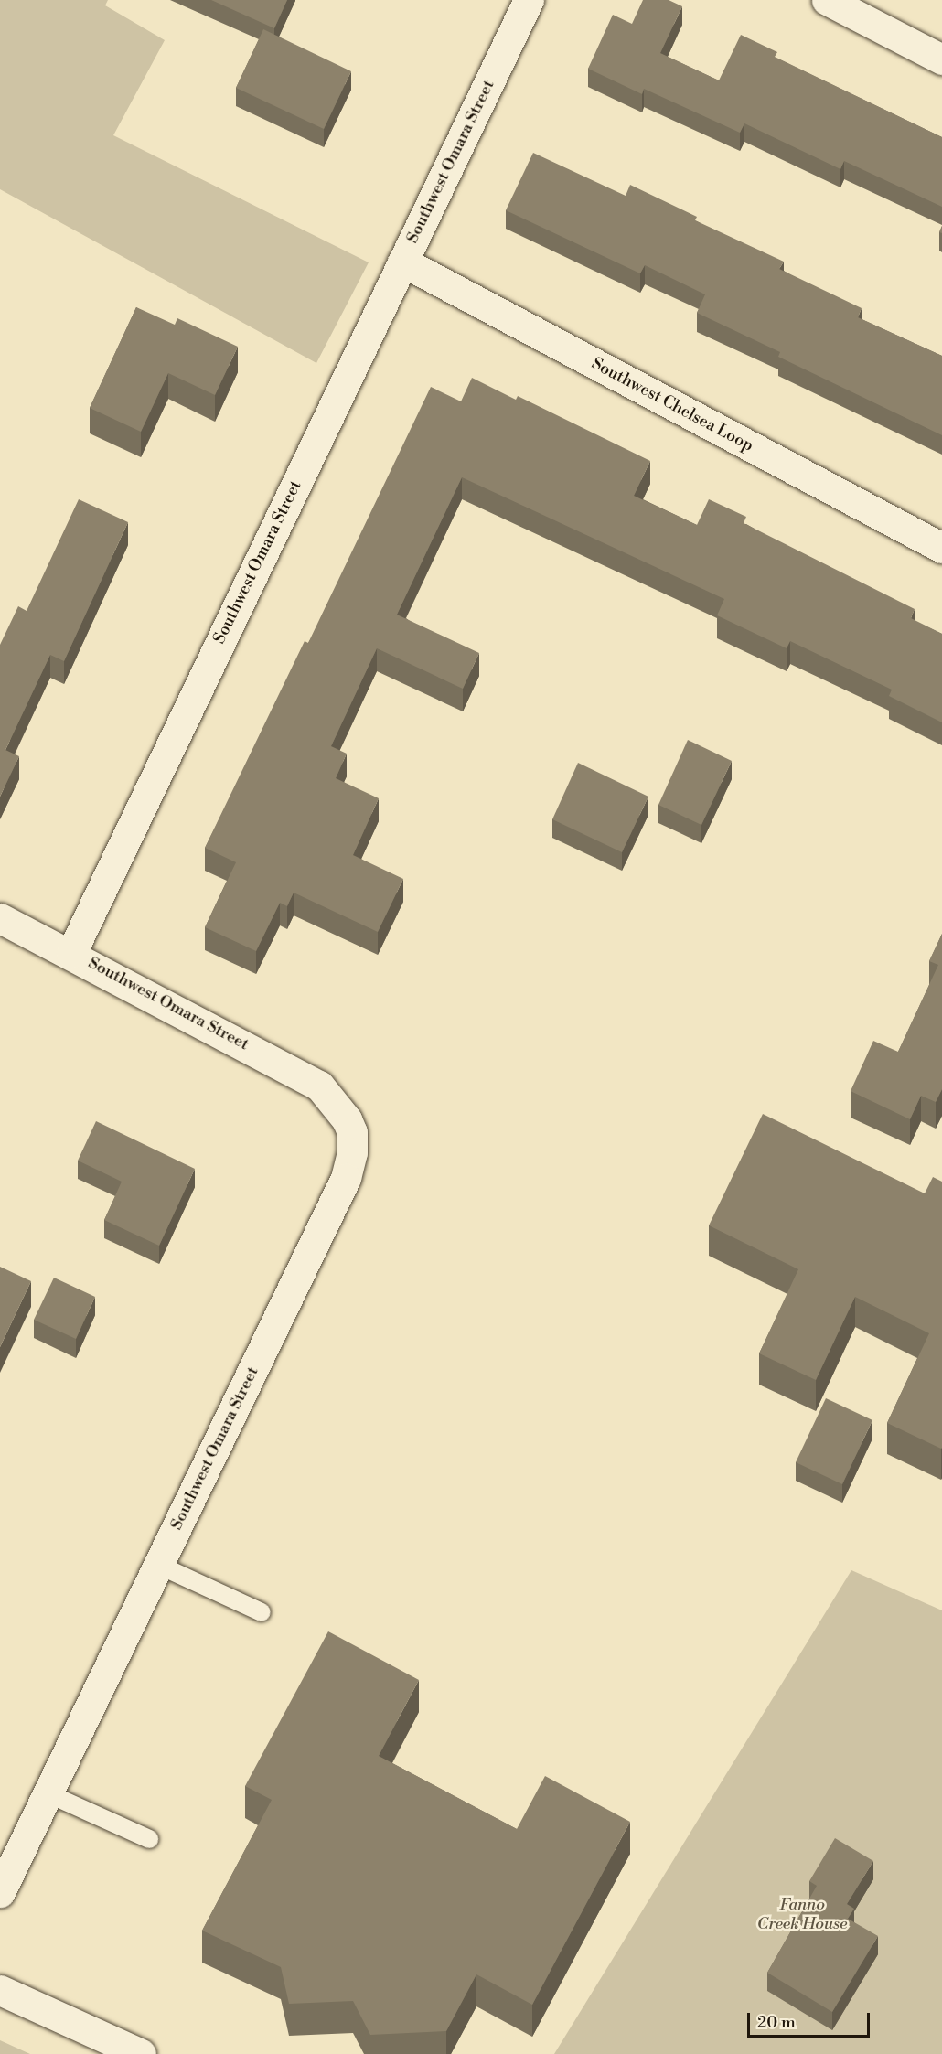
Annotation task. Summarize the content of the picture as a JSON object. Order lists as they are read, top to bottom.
{
  "streets": {
    "street": ["Southwest Omara Street", "Southwest Chelsea Loop"]
  },
  "crossings": [
    ["Southwest Omara Street", "Southwest Chelsea Loop"]
  ],
  "parks": ["Fanno Creek House"],
  "scale_bar": "20 m"
}
